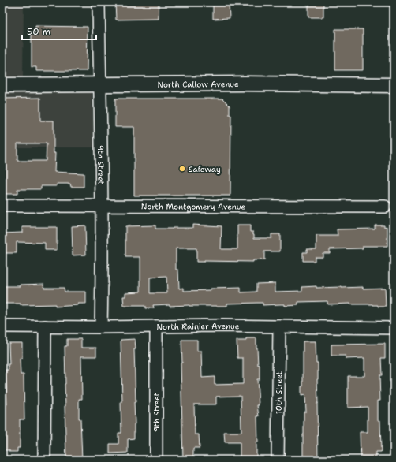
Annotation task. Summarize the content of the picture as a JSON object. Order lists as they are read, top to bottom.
{
  "streets": {
    "street": [
      "North Callow Avenue",
      "9th Street",
      "North Montgomery Avenue",
      "North Rainier Avenue",
      "10th Street"
    ]
  },
  "crossings": [
    ["North Callow Avenue", "9th Street"],
    ["9th Street", "North Montgomery Avenue"],
    ["9th Street", "North Rainier Avenue"],
    ["North Rainier Avenue", "10th Street"]
  ],
  "places": ["Safeway"],
  "scale_bar": "50 m"
}
